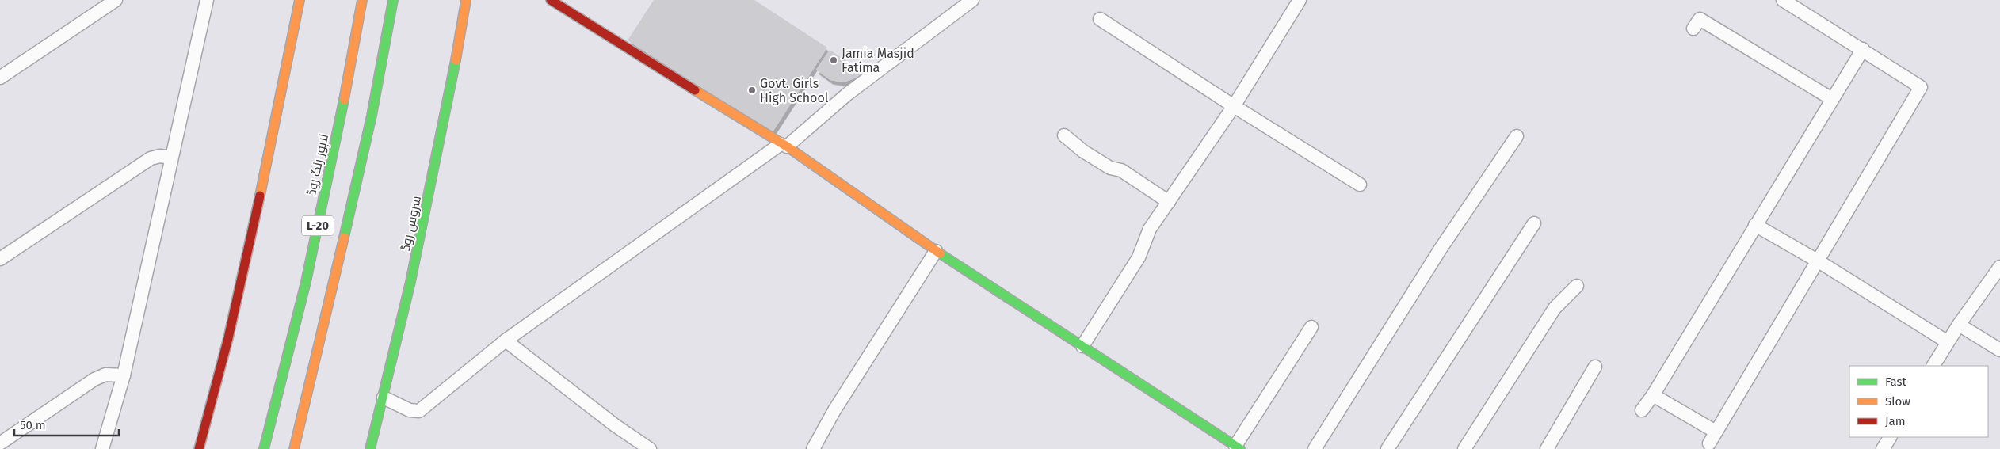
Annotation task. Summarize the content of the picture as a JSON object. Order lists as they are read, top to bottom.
{
  "streets": {
    "main road": ["لاہور رنگ روڈ", "سروس روڈ", "L-20"]
  },
  "places": ["Jamia Masjid Fatima", "Govt. Girls High School"],
  "legend": ["Fast", "Slow", "Jam"],
  "scale_bar": "50 m"
}
